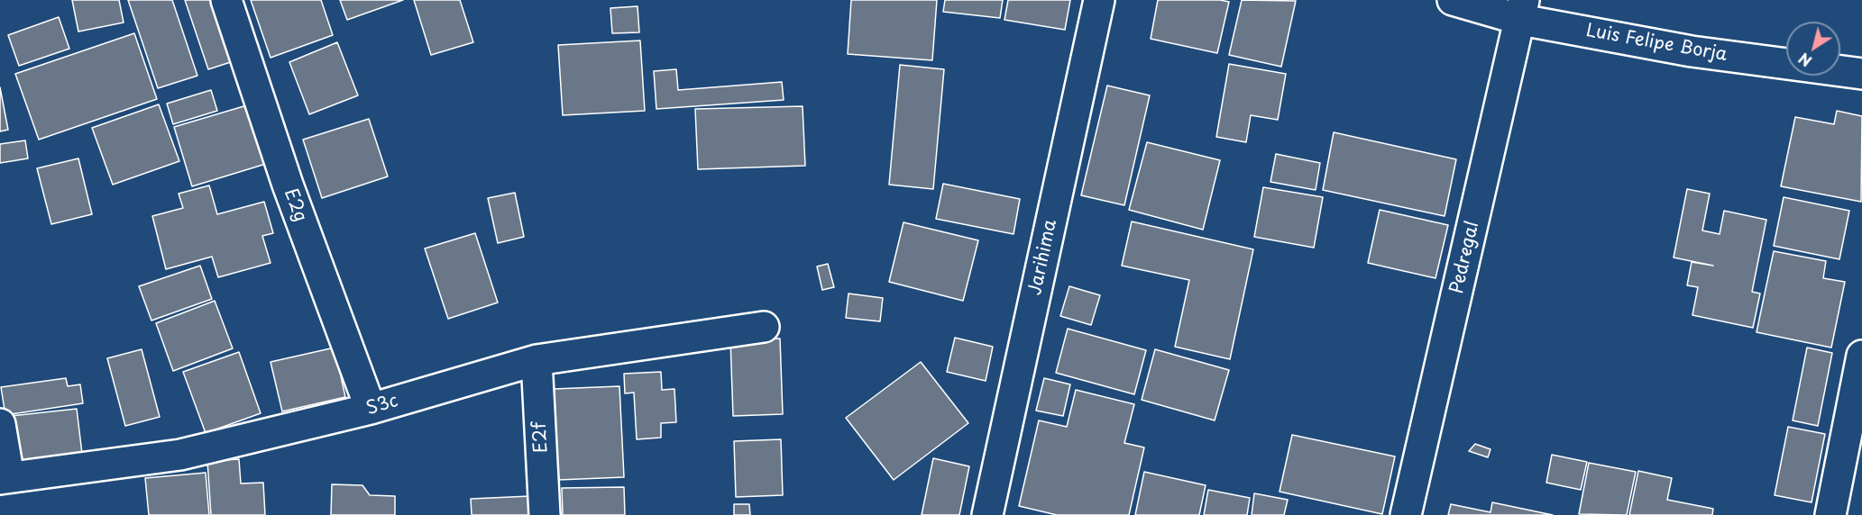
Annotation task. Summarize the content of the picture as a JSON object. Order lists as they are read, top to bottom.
{
  "streets": {
    "street": [
      "Luis Felipe Borja",
      "E2g",
      "Jarihima",
      "Pedregal",
      "S3c",
      "E2f"
    ]
  },
  "crossings": [
    ["Luis Felipe Borja", "Pedregal"],
    ["E2g", "S3c"],
    ["S3c", "E2f"]
  ],
  "north": "bottom left"
}
